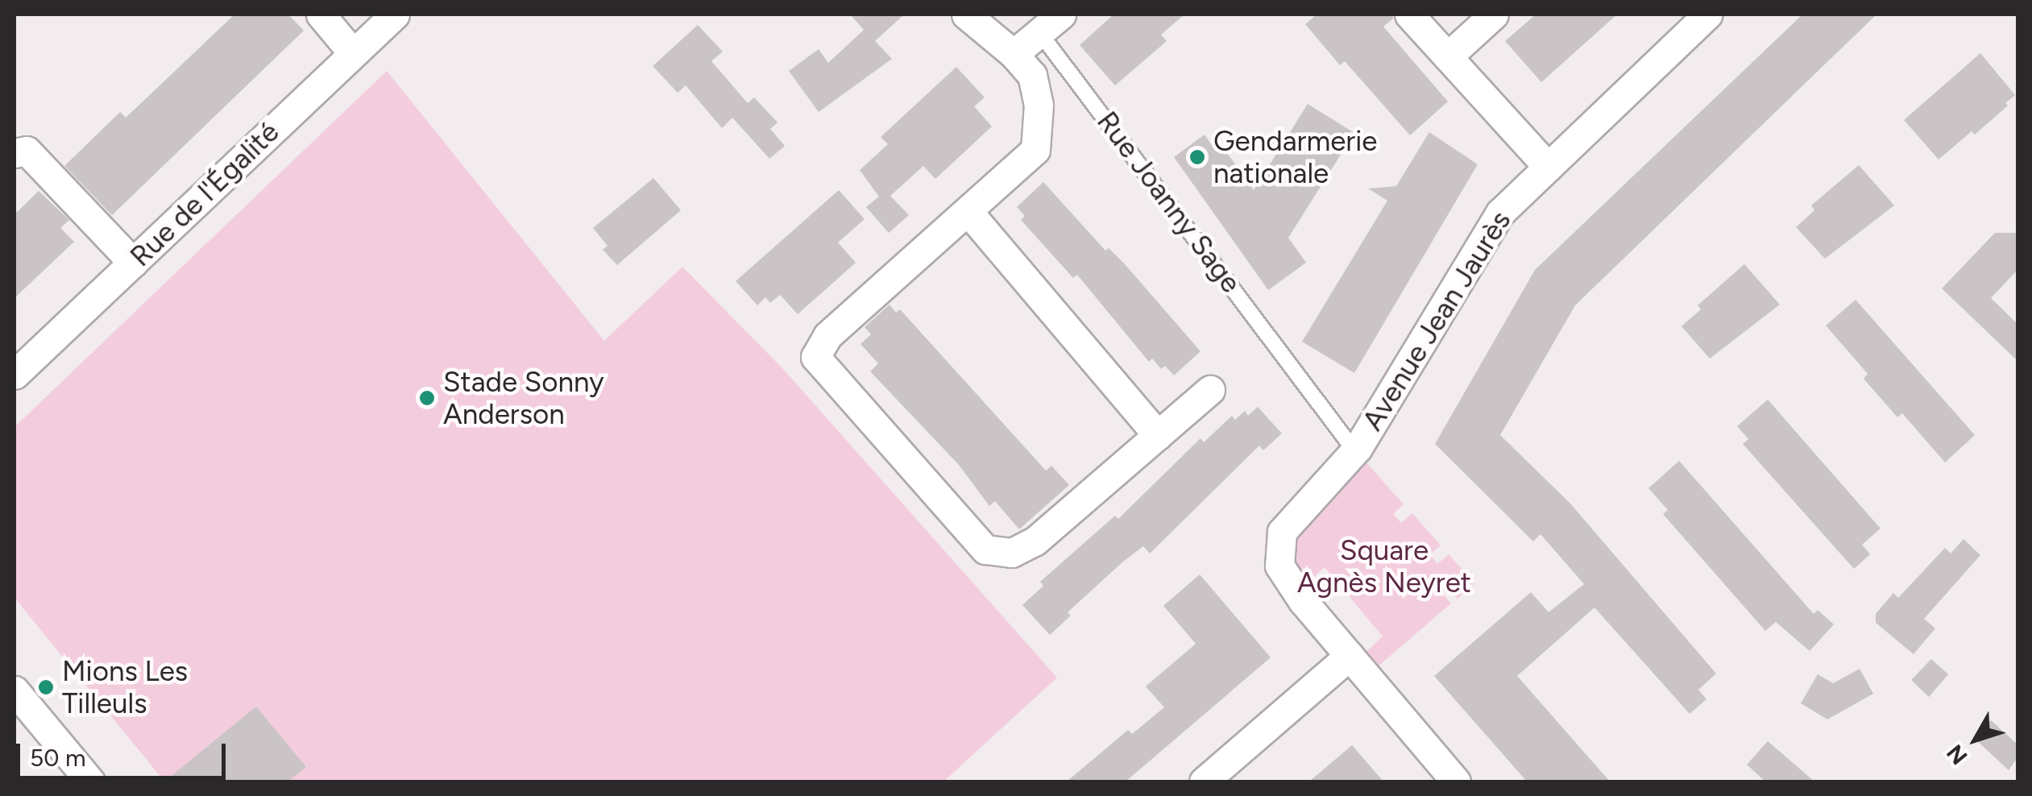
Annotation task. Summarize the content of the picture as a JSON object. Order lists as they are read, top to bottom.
{
  "streets": {
    "street": ["Rue de l'Égalité", "Rue Joanny Sage", "Avenue Jean Jaurès"]
  },
  "crossings": [
    ["Rue Joanny Sage", "Avenue Jean Jaurès"]
  ],
  "parks": ["Square Agnès Neyret"],
  "places": ["Gendarmerie nationale", "Stade Sonny Anderson", "Mions Les Tilleuls"],
  "scale_bar": "50 m",
  "north": "bottom left"
}
